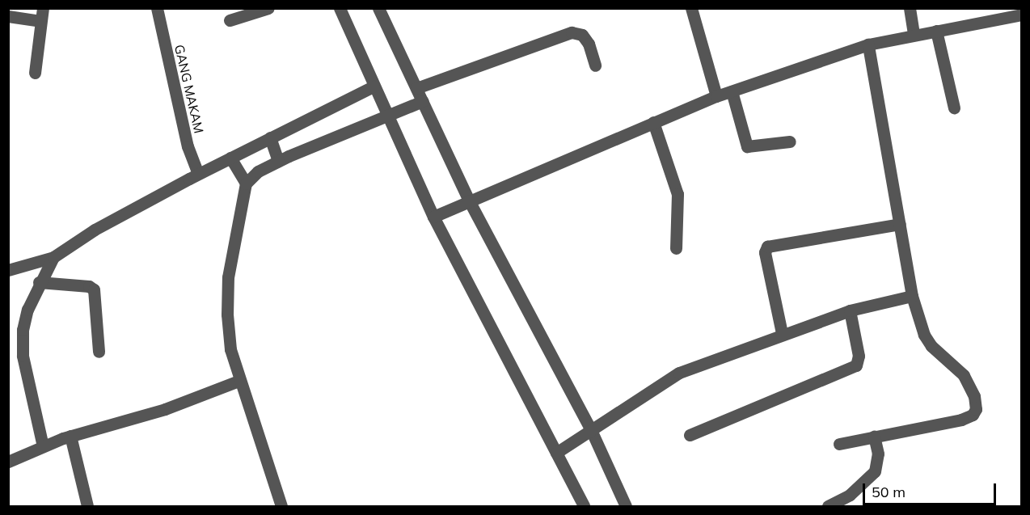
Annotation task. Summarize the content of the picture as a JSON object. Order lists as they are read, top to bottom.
{
  "streets": {
    "street": ["GANG MAKAM"]
  },
  "scale_bar": "50 m"
}
